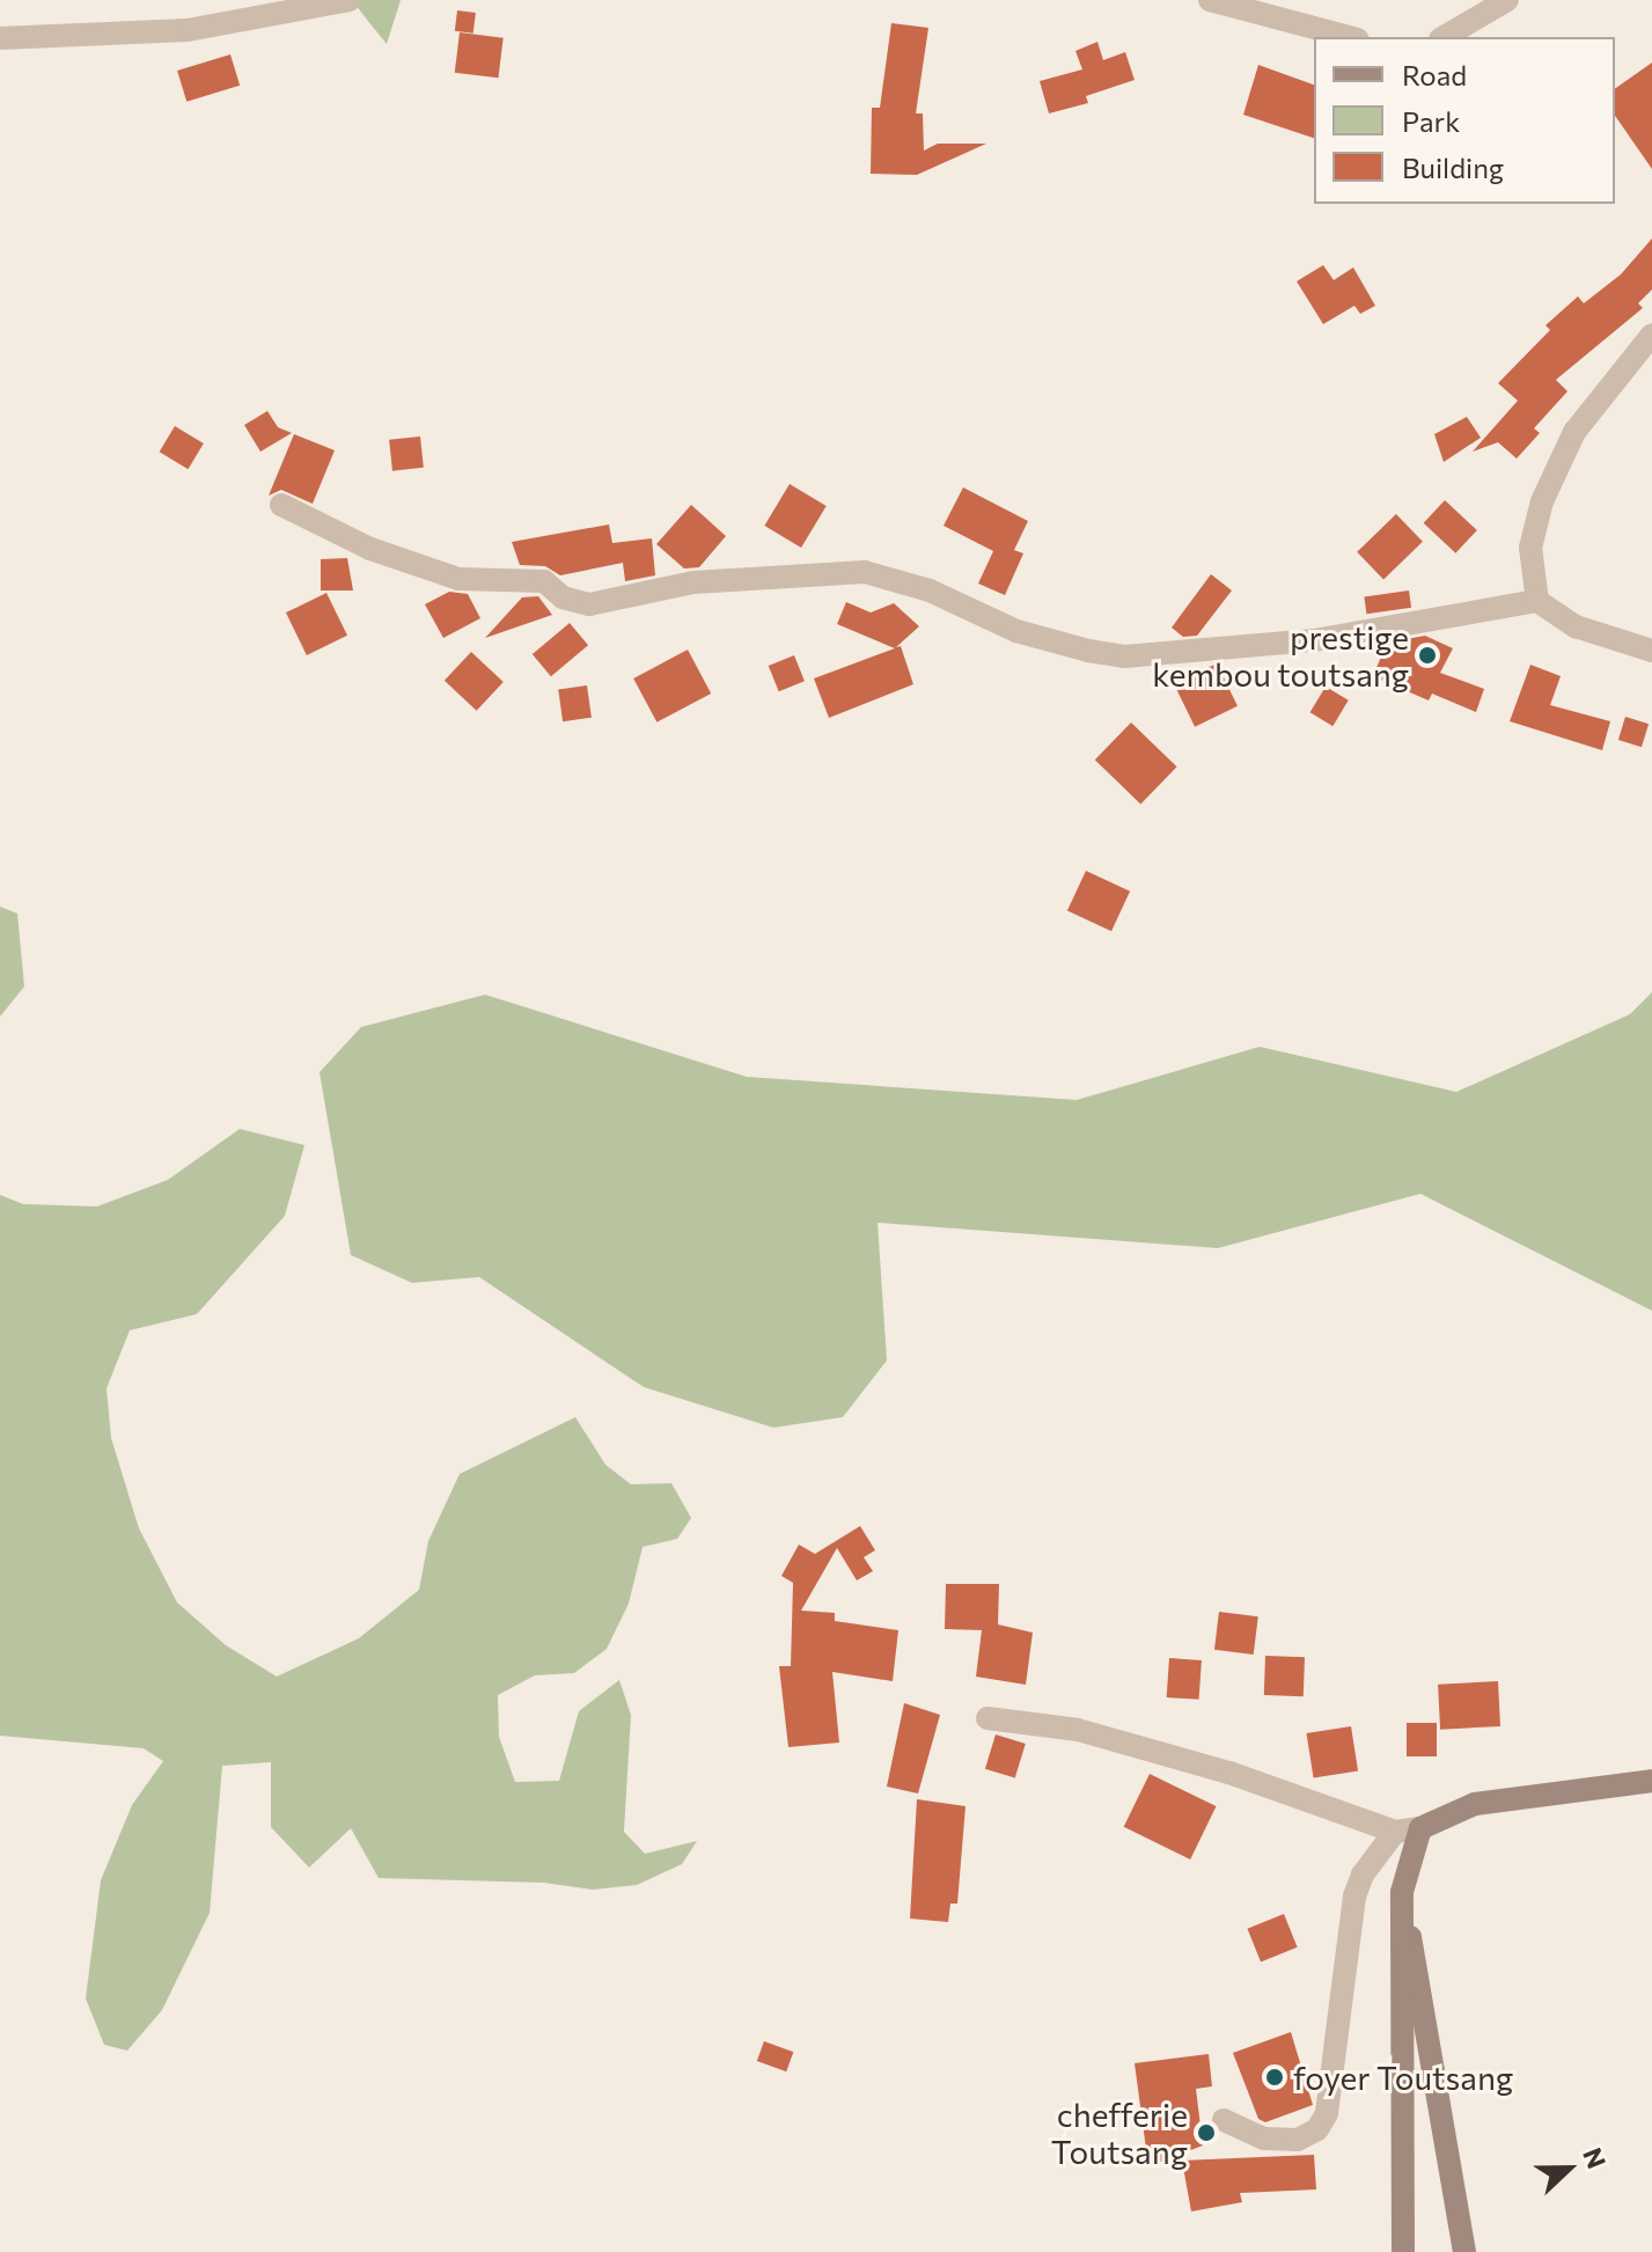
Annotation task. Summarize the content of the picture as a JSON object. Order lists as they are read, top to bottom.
{
  "places": ["prestige kembou toutsang", "foyer Toutsang", "chefferie Toutsang"],
  "legend": ["Road", "Park", "Building"],
  "north": "right"
}
